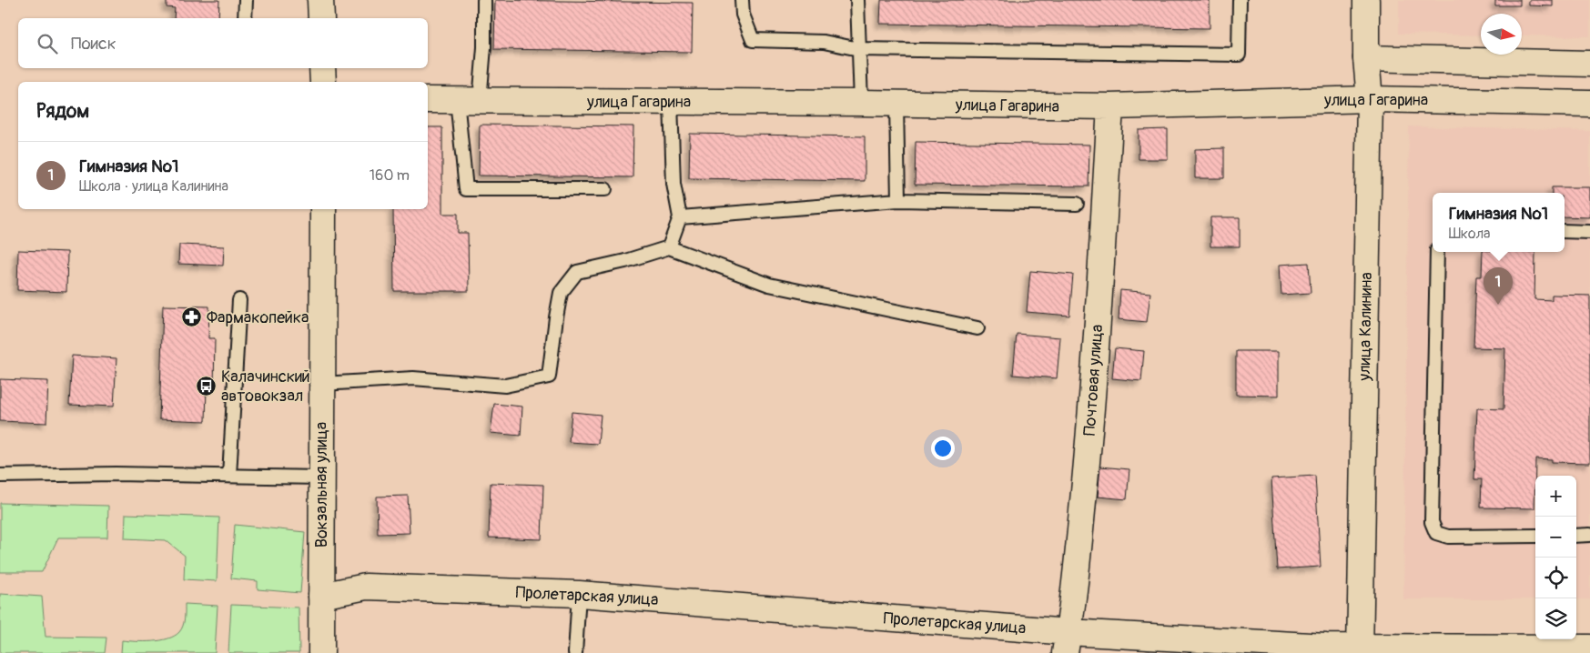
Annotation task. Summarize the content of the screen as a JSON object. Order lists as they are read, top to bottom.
{
  "streets": {
    "street": [
      "улица Гагарина",
      "улица Калинина",
      "Почтовая улица",
      "Вокзальная улица",
      "Пролетарская улица"
    ]
  },
  "crossings": [
    ["улица Гагарина", "улица Калинина"],
    ["улица Гагарина", "Почтовая улица"],
    ["улица Калинина", "Пролетарская улица"],
    ["Почтовая улица", "Пролетарская улица"],
    ["Вокзальная улица", "Пролетарская улица"]
  ],
  "places": {
    "pharmacy": ["Фармакопейка"],
    "bus stop": ["Калачинский автовокзал"]
  },
  "north": "right",
  "page": {
    "search": "Поиск",
    "heading": "Рядом",
    "list": [
      {
        "mark": "1",
        "name": "Гимназия №1",
        "note": "Школа · улица Калинина",
        "value": "160 m"
      }
    ],
    "popup": ["Гимназия №1", "Школа"],
    "pins": "1",
    "map_buttons": ["+", "−"]
  }
}
